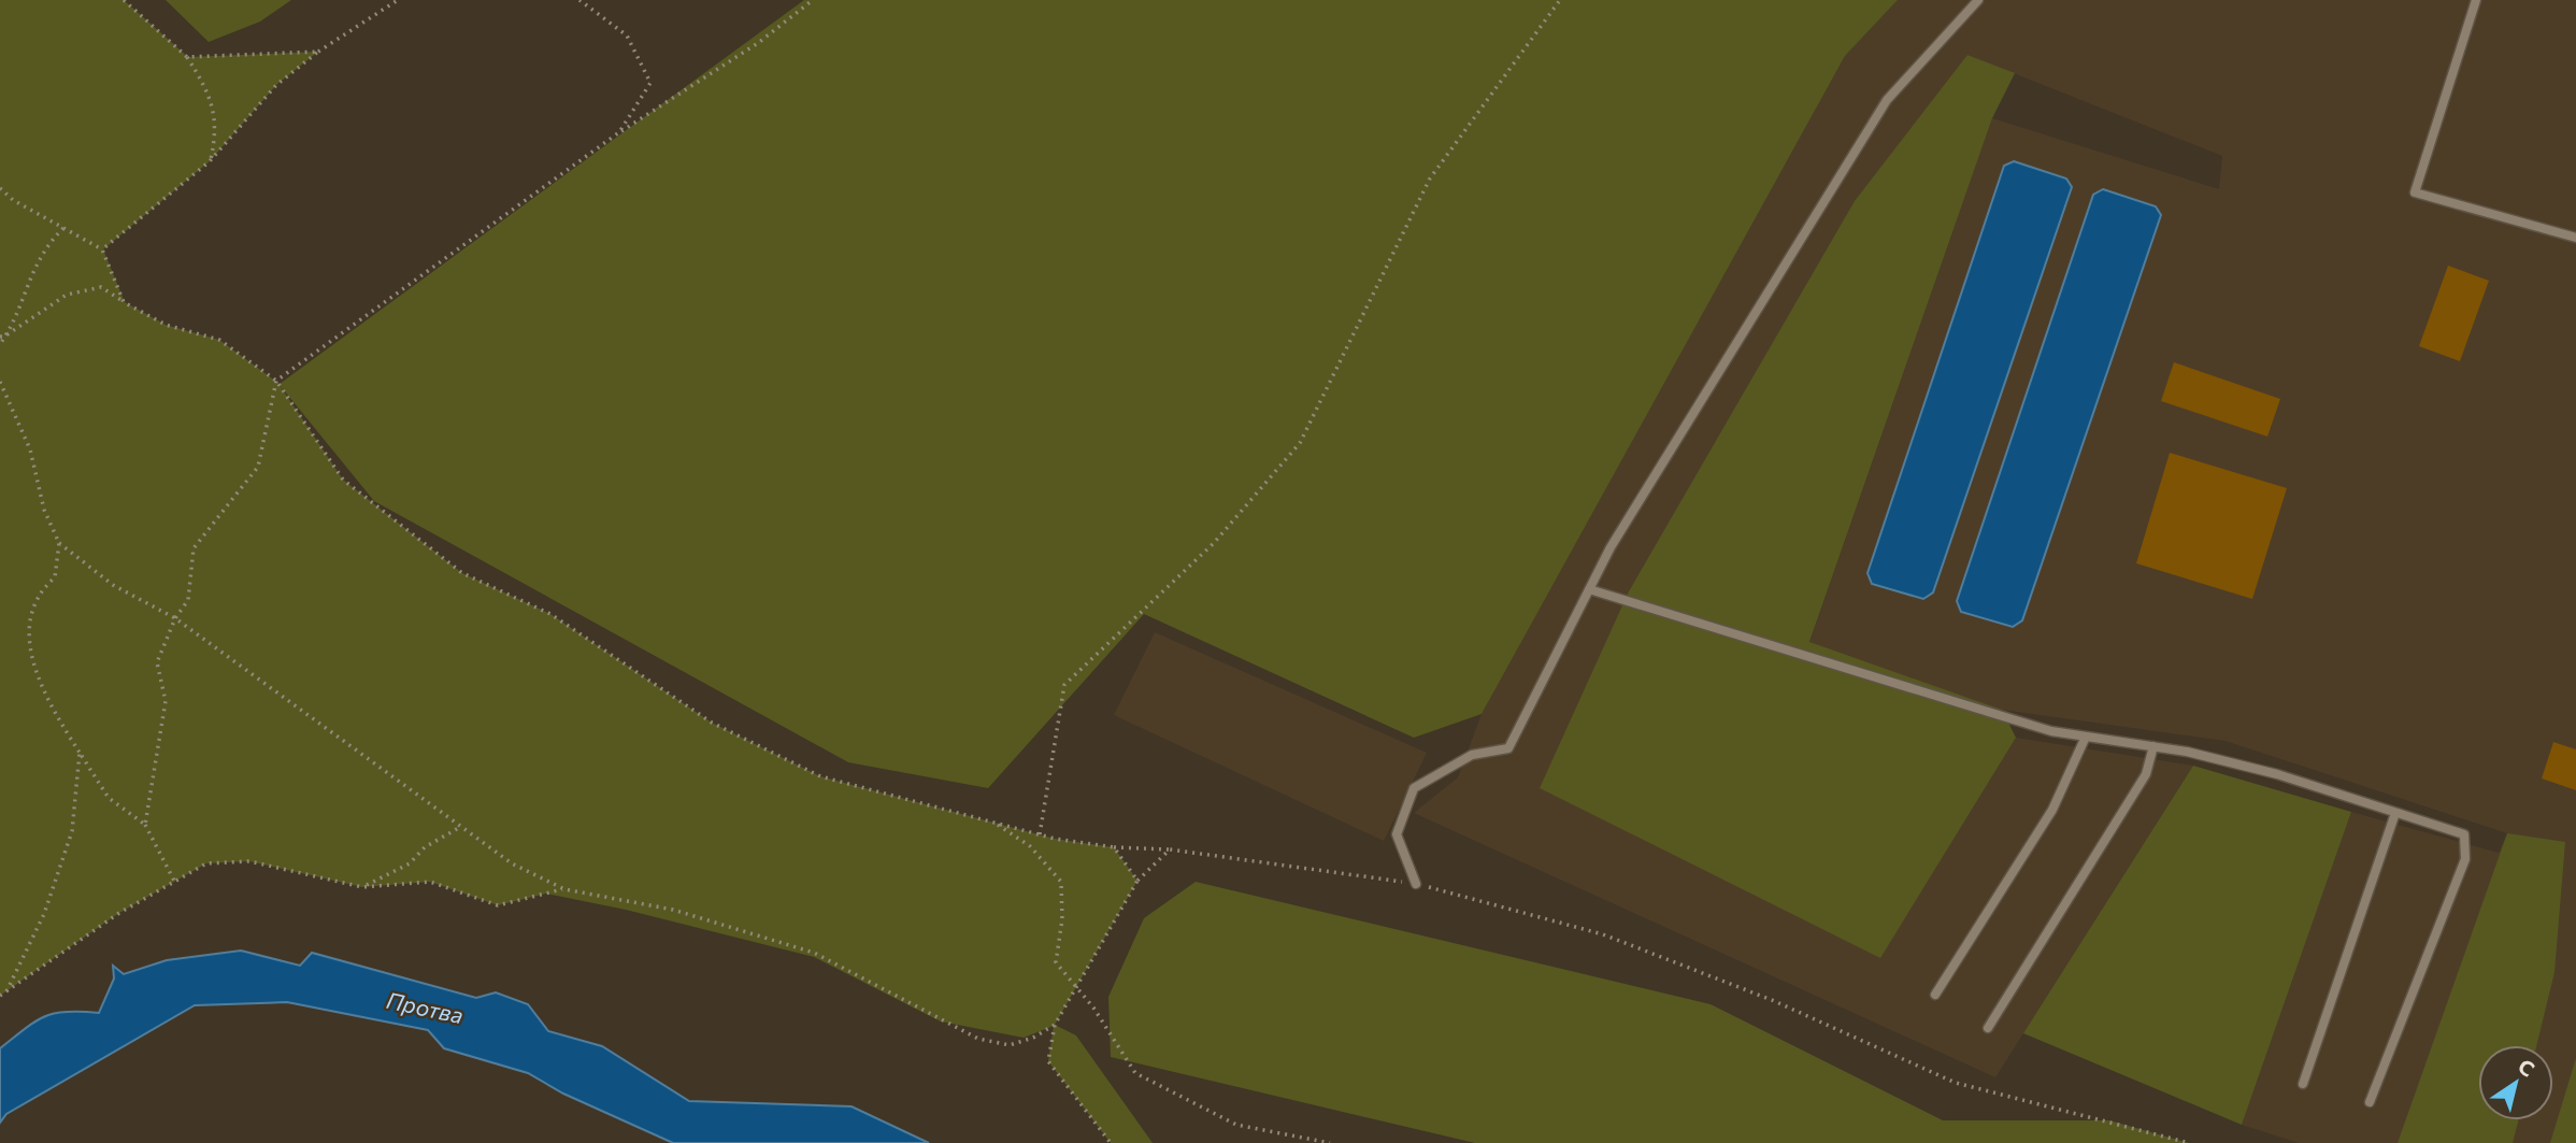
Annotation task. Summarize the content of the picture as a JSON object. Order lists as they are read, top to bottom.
{
  "water": ["Протва"],
  "north": "top right"
}
